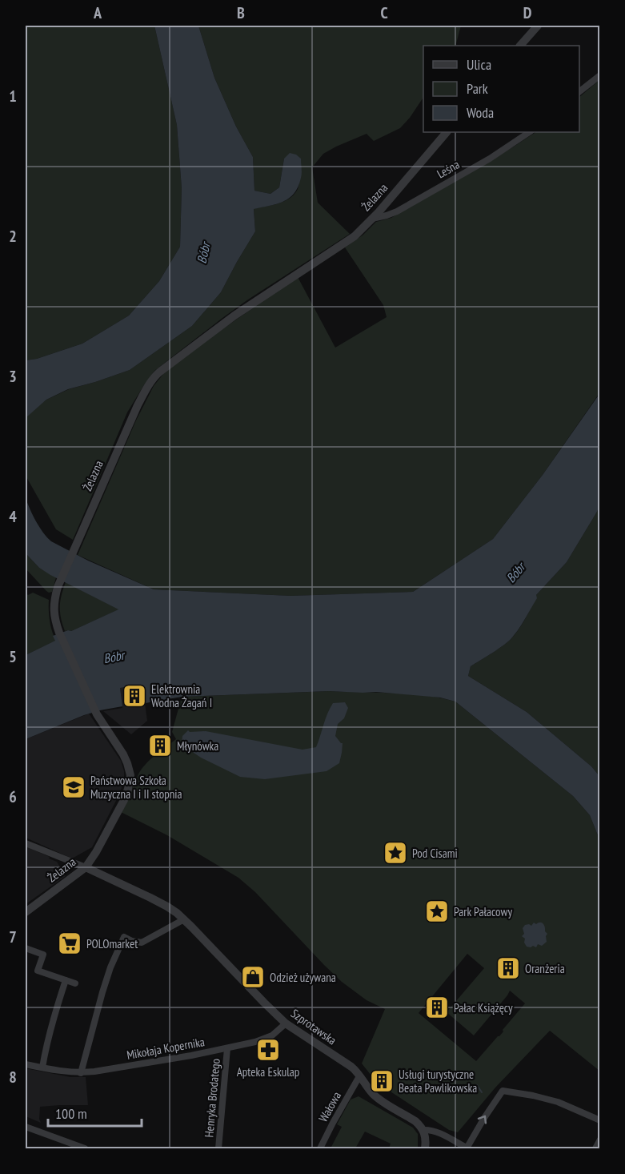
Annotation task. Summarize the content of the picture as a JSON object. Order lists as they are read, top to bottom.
{
  "streets": {
    "street": [
      "Leśna",
      "Żelazna",
      "Szprotawska",
      "Mikołaja Kopernika",
      "Henryka Brodatego",
      "Wałowa"
    ]
  },
  "crossings": [
    ["Leśna", "Żelazna"],
    ["Żelazna", "Szprotawska"],
    ["Szprotawska", "Mikołaja Kopernika"],
    ["Szprotawska", "Wałowa"],
    ["Mikołaja Kopernika", "Henryka Brodatego"]
  ],
  "water": ["Bóbr"],
  "places": {
    "building": [
      "Elektrownia Wodna Żagań I",
      "Młynówka",
      "Oranżeria",
      "Pałac Książęcy",
      "Usługi turystyczne Beata Pawlikowska"
    ],
    "school or university": ["Państwowa Szkoła Muzyczna I i II stopnia"],
    "place": ["Pod Cisami", "Park Pałacowy"],
    "supermarket": ["POLOmarket"],
    "shop": ["Odzież używana"],
    "pharmacy": ["Apteka Eskulap"]
  },
  "legend": ["Ulica", "Park", "Woda"],
  "scale_bar": "100 m",
  "grid": {
    "columns": [
      "A",
      "B",
      "C",
      "D"
    ],
    "rows": [
      "1",
      "2",
      "3",
      "4",
      "5",
      "6",
      "7",
      "8"
    ]
  }
}
